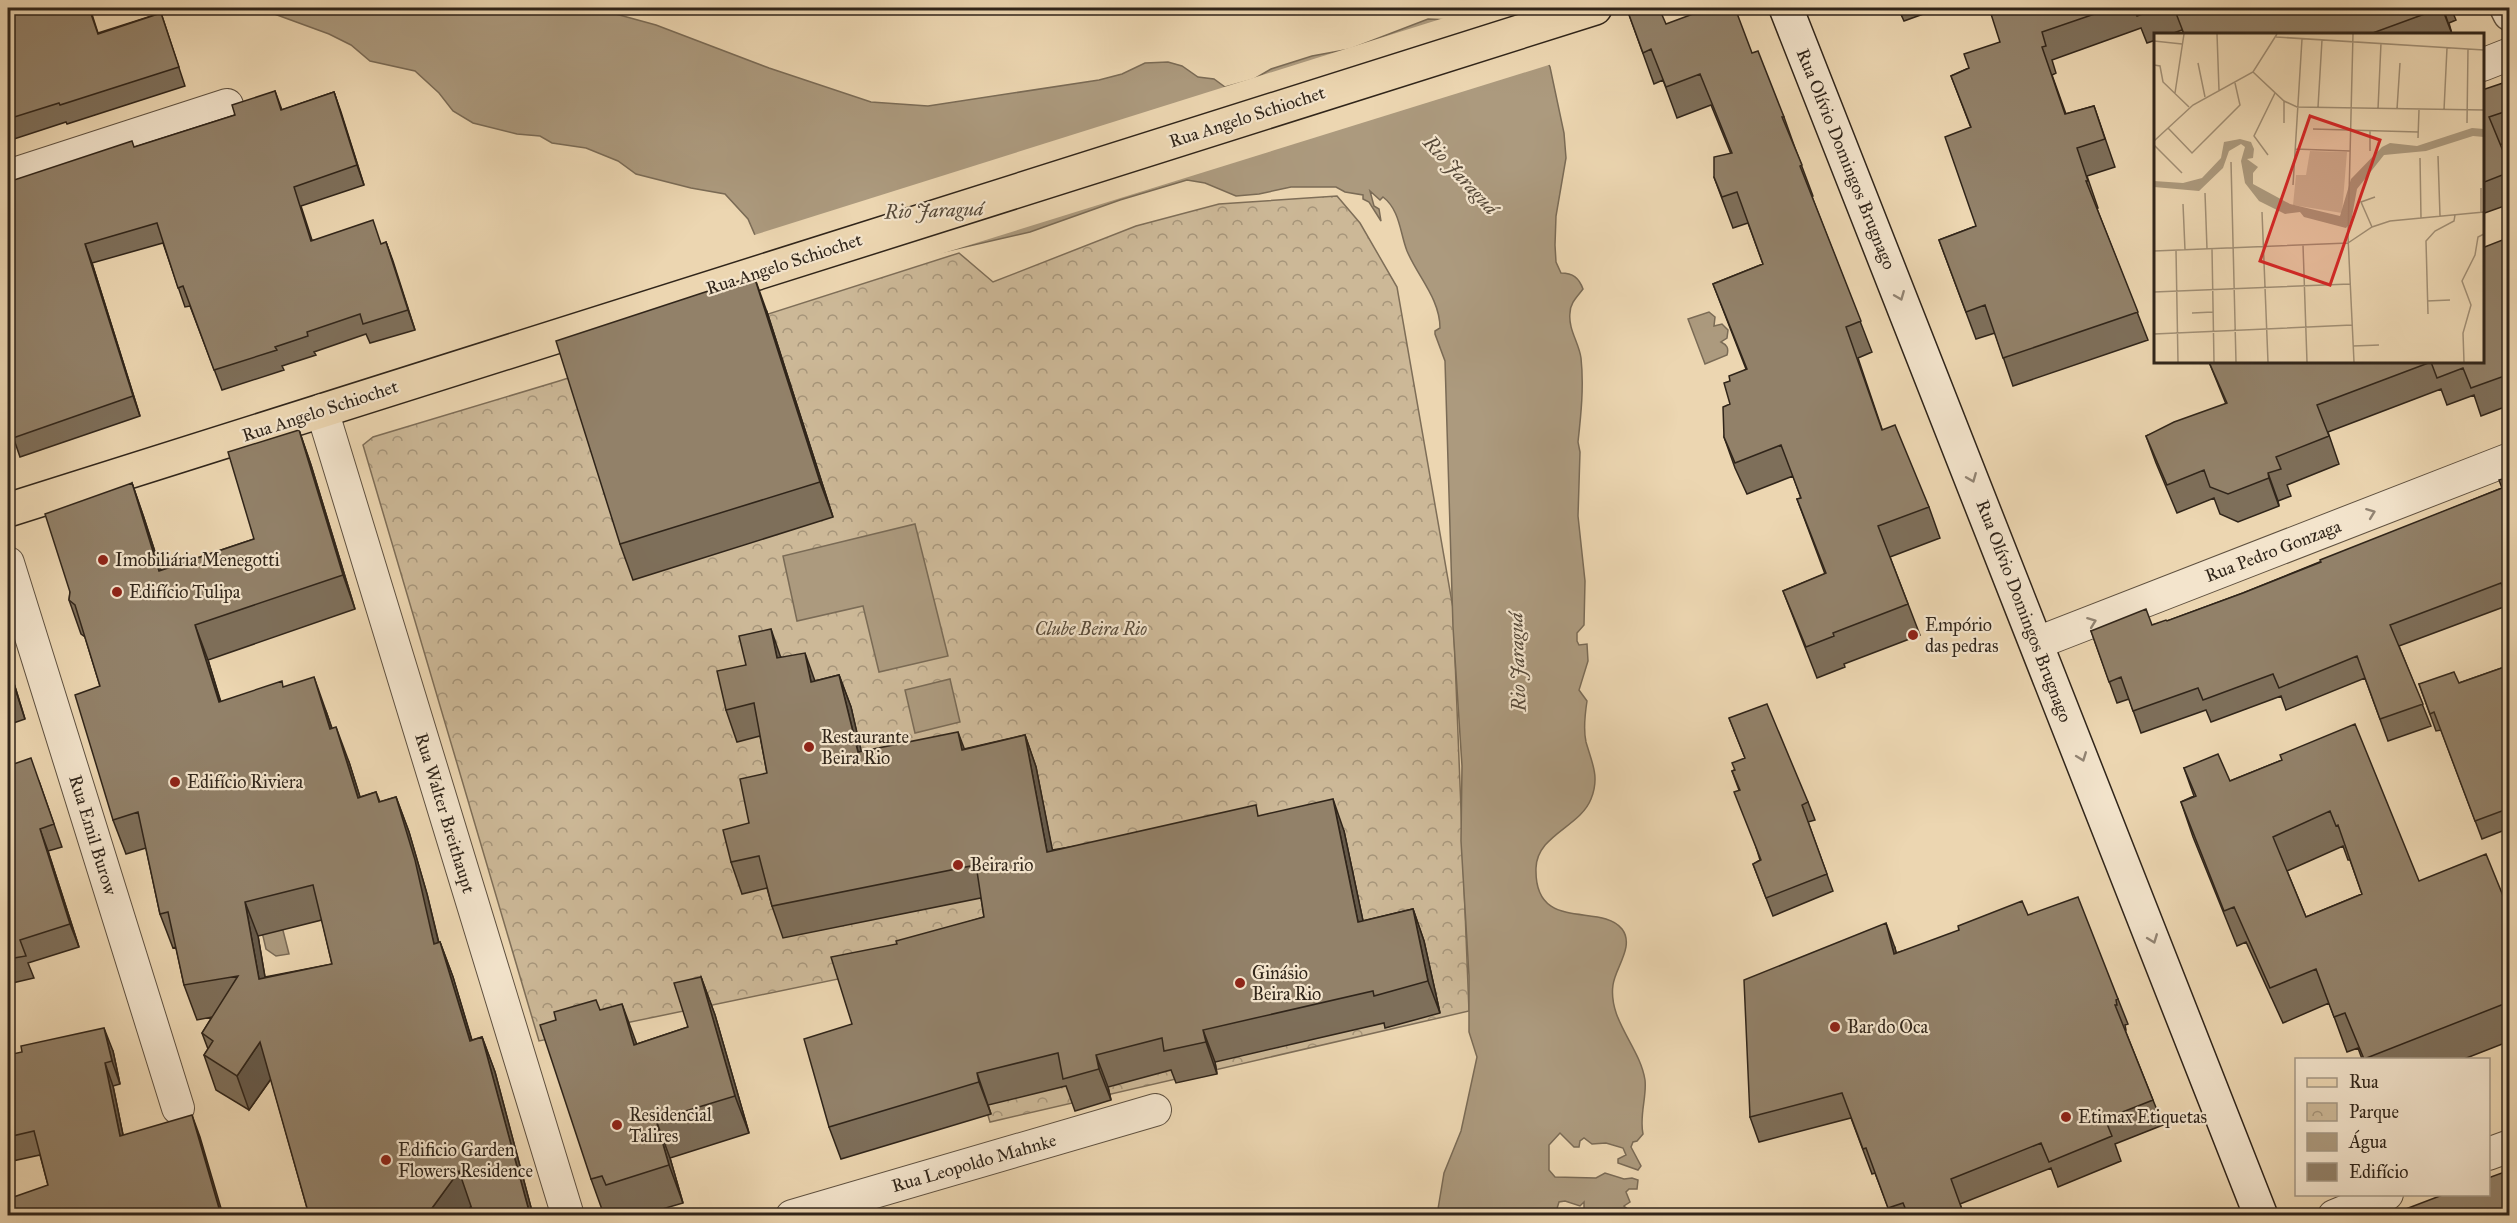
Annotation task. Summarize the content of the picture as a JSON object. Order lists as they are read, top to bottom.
{
  "streets": {
    "main road": ["Rua Angelo Schiochet", "Rua Olívio Domingos Brugnago"],
    "street": [
      "Rua Pedro Gonzaga",
      "Rua Walter Breithaupt",
      "Rua Emil Burow",
      "Rua Leopoldo Mahnke"
    ]
  },
  "crossings": [
    ["Rua Angelo Schiochet", "Rua Walter Breithaupt"],
    ["Rua Olívio Domingos Brugnago", "Rua Pedro Gonzaga"]
  ],
  "one_way": ["Rua Olívio Domingos Brugnago", "Rua Pedro Gonzaga"],
  "water": ["Rio Jaraguá"],
  "parks": ["Clube Beira Rio"],
  "places": [
    "Imobiliária Menegotti",
    "Edifício Tulipa",
    "Empório das pedras",
    "Restaurante Beira Rio",
    "Edifício Riviera",
    "Beira rio",
    "Ginásio Beira Rio",
    "Bar do Oca",
    "Etimax Etiquetas",
    "Residencial Talires",
    "Edificio Garden Flowers Residence"
  ],
  "legend": [
    "Rua",
    "Parque",
    "Água",
    "Edifício"
  ]
}
